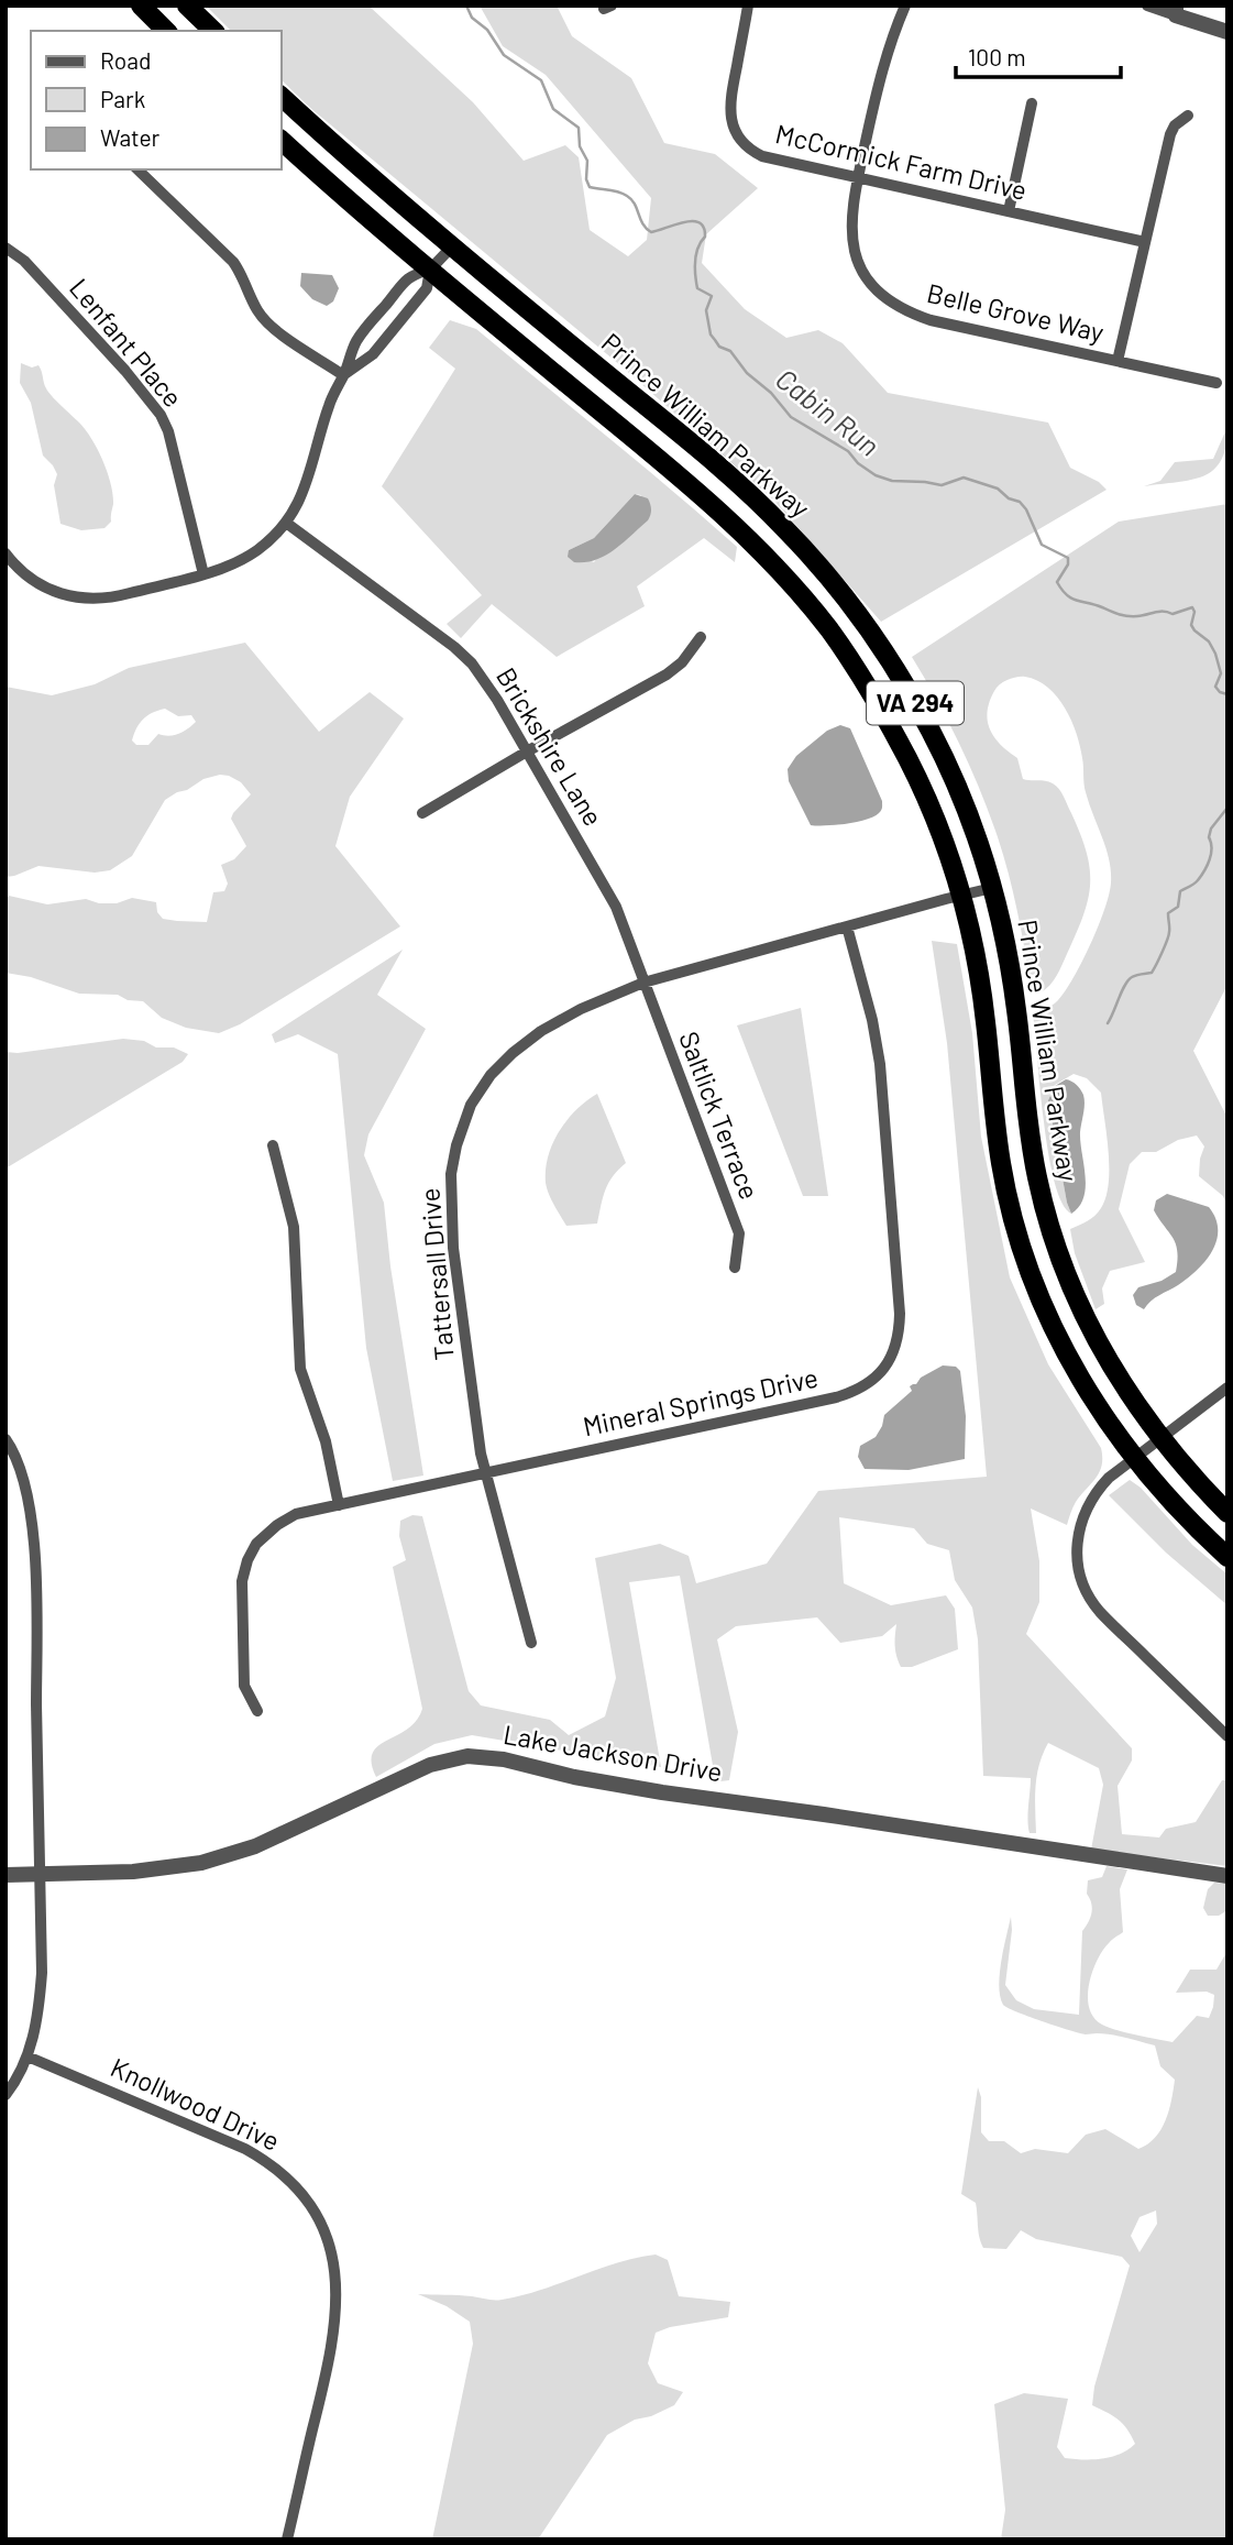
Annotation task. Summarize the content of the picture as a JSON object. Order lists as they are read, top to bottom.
{
  "streets": {
    "highway": ["Prince William Parkway", "VA 294"],
    "street": [
      "McCormick Farm Drive",
      "Belle Grove Way",
      "Lenfant Place",
      "Brickshire Lane",
      "Saltlick Terrace",
      "Tattersall Drive",
      "Mineral Springs Drive",
      "Lake Jackson Drive",
      "Knollwood Drive"
    ]
  },
  "crossings": [
    ["McCormick Farm Drive", "Belle Grove Way"],
    ["Prince William Parkway", "Tattersall Drive"],
    ["Brickshire Lane", "Saltlick Terrace"],
    ["Brickshire Lane", "Tattersall Drive"],
    ["Saltlick Terrace", "Tattersall Drive"],
    ["Tattersall Drive", "Mineral Springs Drive"]
  ],
  "water": ["Cabin Run"],
  "legend": ["Road", "Park", "Water"],
  "scale_bar": "100 m"
}
